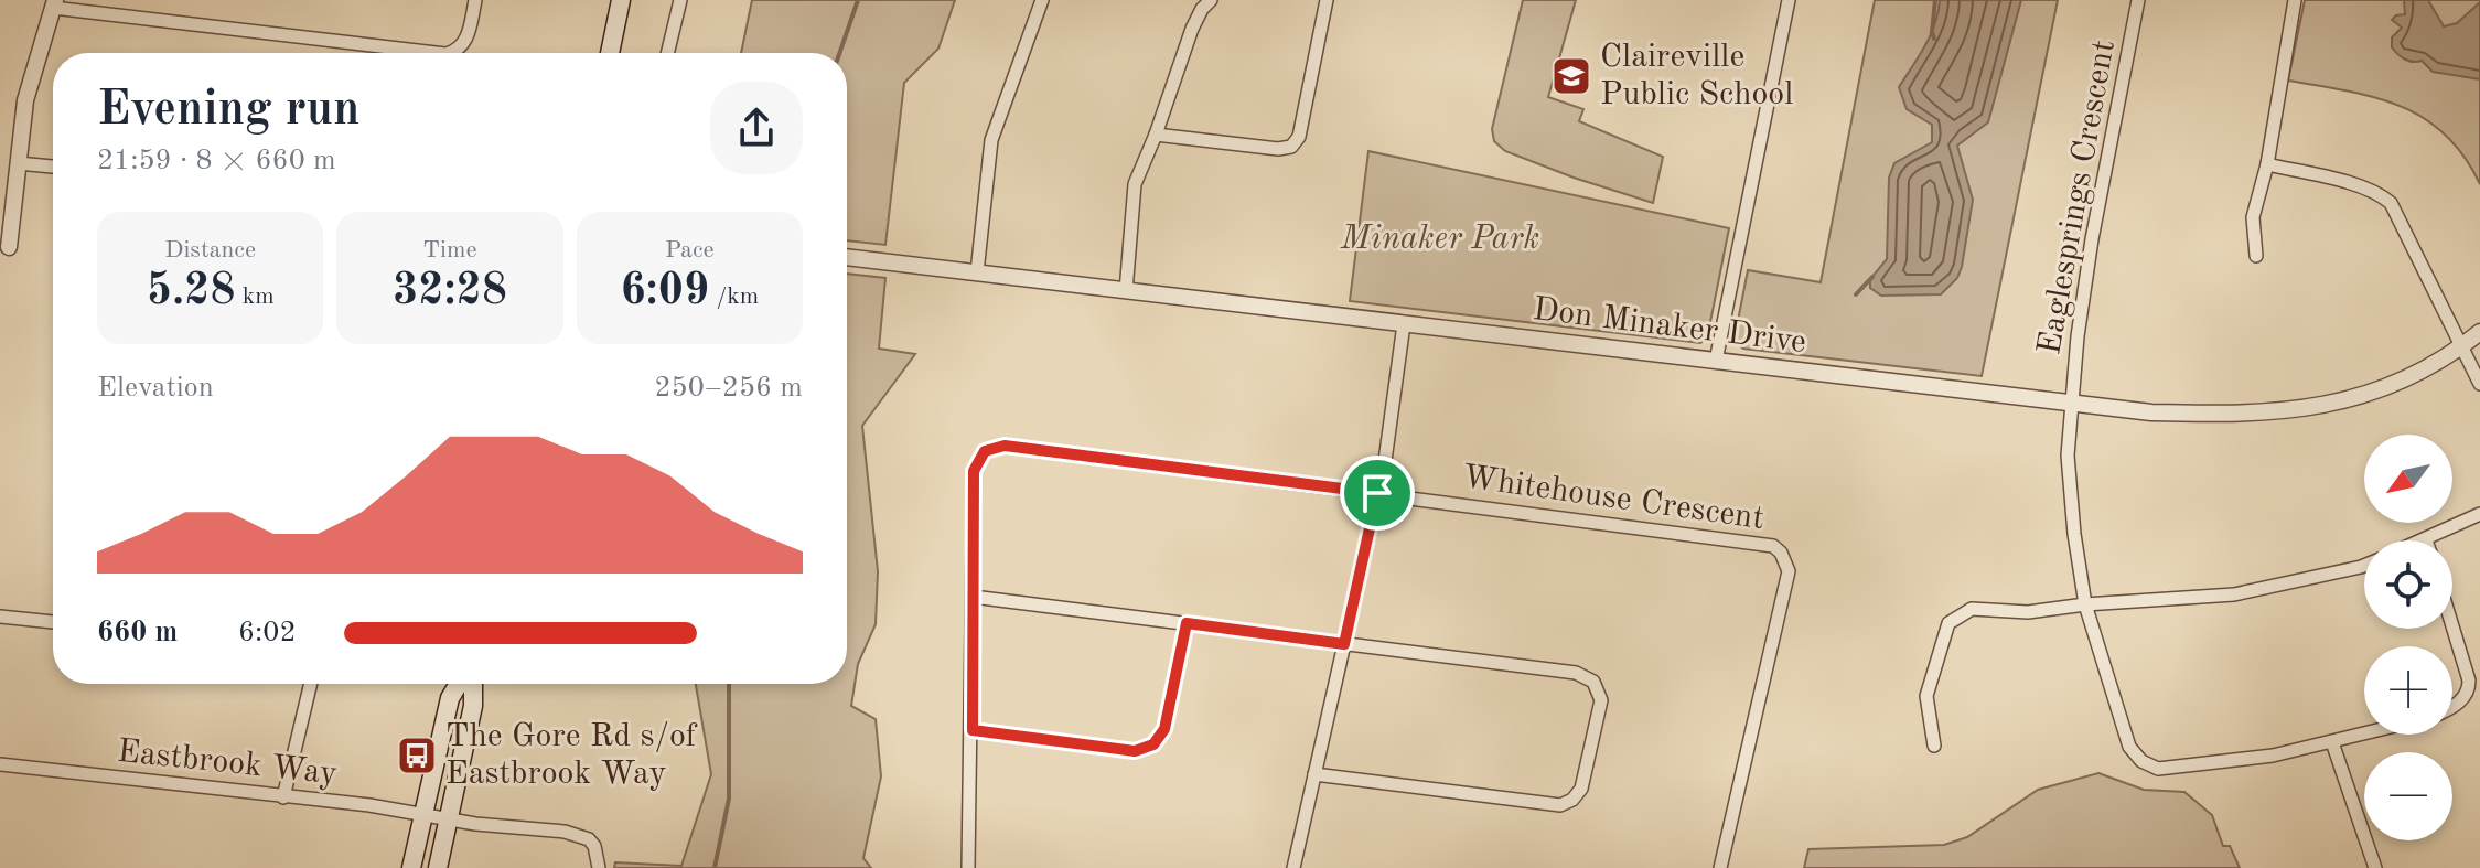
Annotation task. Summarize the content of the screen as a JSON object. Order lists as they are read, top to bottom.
{
  "streets": {
    "street": [
      "Eaglesprings Crescent",
      "Don Minaker Drive",
      "Whitehouse Crescent",
      "Eastbrook Way"
    ]
  },
  "crossings": [
    ["Eaglesprings Crescent", "Don Minaker Drive"]
  ],
  "parks": ["Minaker Park"],
  "places": {
    "school or university": ["Claireville Public School"],
    "bus stop": ["The Gore Rd s/of Eastbrook Way"]
  },
  "north": "bottom left",
  "page": {
    "heading": ["Evening run", "21:59 · 8 × 660 m"],
    "stats": [
      ["Distance", "5.28 km"],
      ["Time", "32:28"],
      ["Pace", "6:09 /km"]
    ],
    "chart": ["Elevation", "250–256 m"],
    "map_buttons": ["+", "−"],
    "list": [
      {
        "name": "660 m",
        "note": "6:02"
      }
    ]
  }
}
